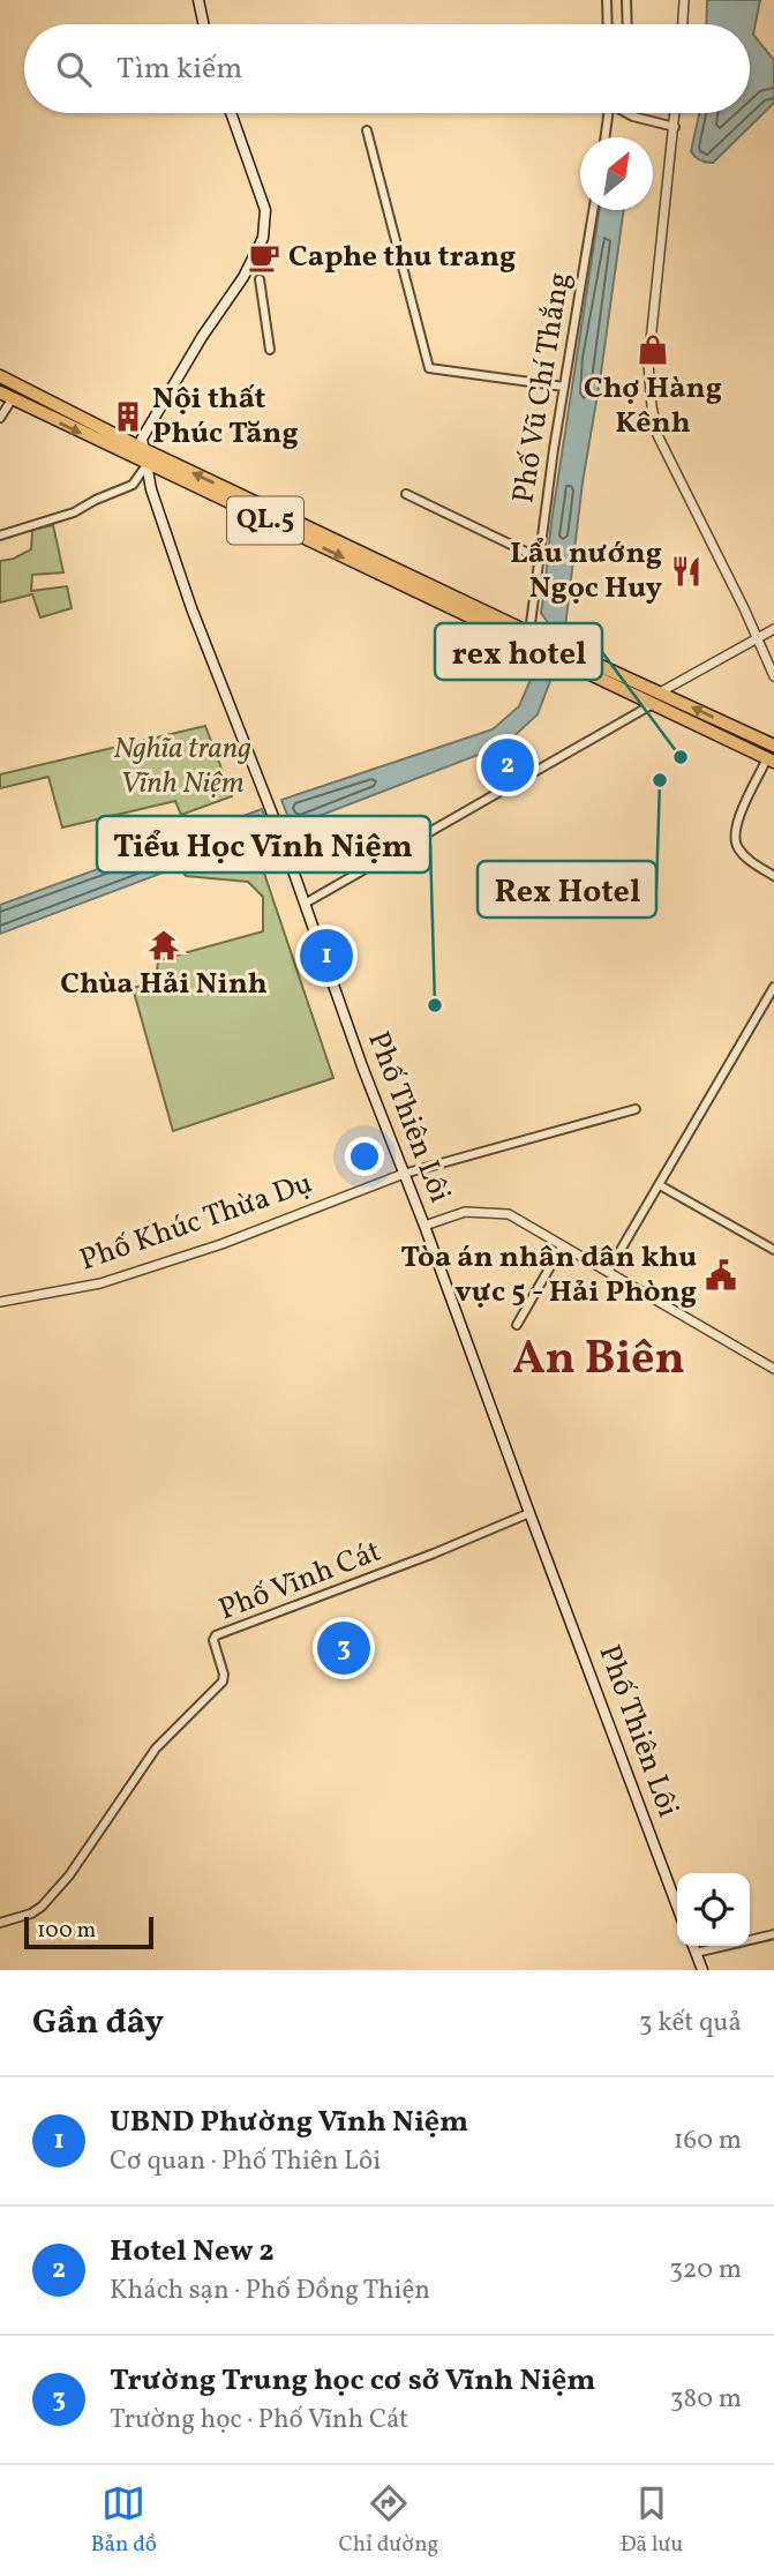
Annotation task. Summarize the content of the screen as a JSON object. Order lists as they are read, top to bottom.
{
  "streets": {
    "highway": ["QL.5"],
    "main road": ["Phố Thiên Lôi"],
    "street": ["Phố Vũ Chí Thắng", "Phố Khúc Thừa Dụ", "Phố Vĩnh Cát"]
  },
  "crossings": [
    ["Phố Vũ Chí Thắng", "QL.5"],
    ["QL.5", "Phố Thiên Lôi"],
    ["Phố Thiên Lôi", "Phố Khúc Thừa Dụ"],
    ["Phố Thiên Lôi", "Phố Vĩnh Cát"]
  ],
  "districts": ["An Biên"],
  "parks": ["Nghĩa trang Vĩnh Niệm"],
  "places": {
    "cafe": ["Caphe thu trang"],
    "shop": ["Chợ Hàng Kênh"],
    "building": ["Nội thất Phúc Tăng"],
    "restaurant": ["Lẩu nướng Ngọc Huy"],
    "other": ["rex hotel", "Rex Hotel", "Tiểu Học Vĩnh Niệm"],
    "temple": ["Chùa Hải Ninh"],
    "public building": ["Tòa án nhân dân khu vực 5 - Hải Phòng"]
  },
  "scale_bar": "100 m",
  "north": "top right",
  "page": {
    "search": "Tìm kiếm",
    "pins": ["2", "1", "3"],
    "scale": "100 m",
    "heading": ["Gần đây", "3 kết quả"],
    "list": [
      {
        "mark": "1",
        "name": "UBND Phường Vĩnh Niệm",
        "note": "Cơ quan · Phố Thiên Lôi",
        "value": "160 m"
      },
      {
        "mark": "2",
        "name": "Hotel New 2",
        "note": "Khách sạn · Phố Đồng Thiện",
        "value": "320 m"
      },
      {
        "mark": "3",
        "name": "Trường Trung học cơ sở Vĩnh Niệm",
        "note": "Trường học · Phố Vĩnh Cát",
        "value": "380 m"
      }
    ],
    "nav": ["Bản đồ", "Chỉ đường", "Đã lưu"]
  }
}
